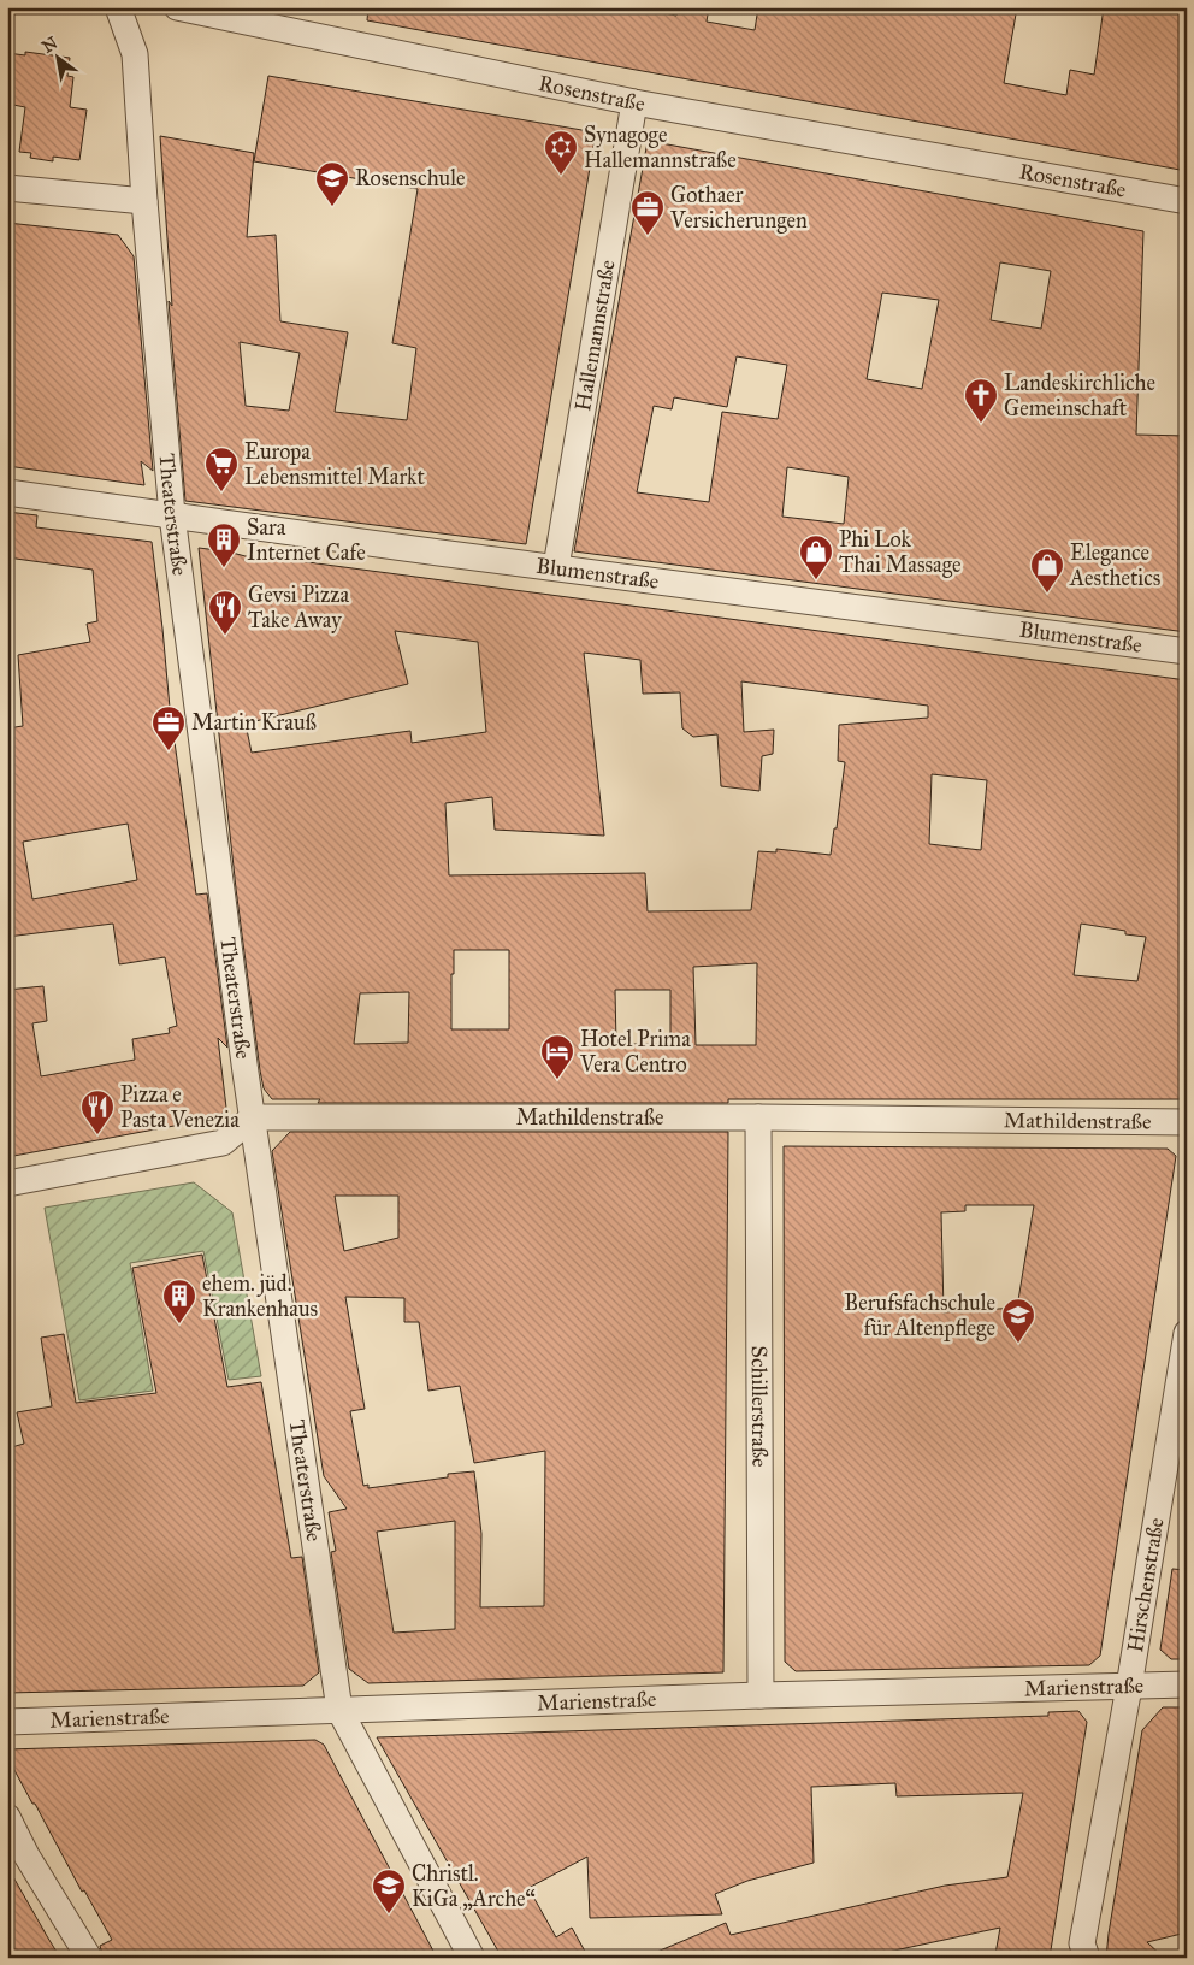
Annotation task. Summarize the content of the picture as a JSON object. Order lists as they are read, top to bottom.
{
  "streets": {
    "street": [
      "Rosenstraße",
      "Hallemannstraße",
      "Theaterstraße",
      "Blumenstraße",
      "Mathildenstraße",
      "Schillerstraße",
      "Hirschenstraße",
      "Marienstraße"
    ]
  },
  "crossings": [
    ["Rosenstraße", "Hallemannstraße"],
    ["Hallemannstraße", "Blumenstraße"],
    ["Theaterstraße", "Blumenstraße"],
    ["Theaterstraße", "Mathildenstraße"],
    ["Theaterstraße", "Marienstraße"],
    ["Mathildenstraße", "Schillerstraße"],
    ["Schillerstraße", "Marienstraße"],
    ["Hirschenstraße", "Marienstraße"]
  ],
  "places": {
    "synagogue": ["Synagoge Hallemannstraße"],
    "school or university": ["Rosenschule", "Berufsfachschule für Altenpflege", "Christl. KiGa „Arche“"],
    "office": ["Gothaer Versicherungen", "Martin Krauß"],
    "church": ["Landeskirchliche Gemeinschaft"],
    "supermarket": ["Europa Lebensmittel Markt"],
    "building": ["Sara Internet Cafe", "ehem. jüd. Krankenhaus"],
    "shop": ["Phi Lok Thai Massage", "Elegance Aesthetics"],
    "restaurant": ["Gevsi Pizza Take Away", "Pizza e Pasta Venezia"],
    "hotel": ["Hotel Prima Vera Centro"]
  },
  "north": "top left"
}
